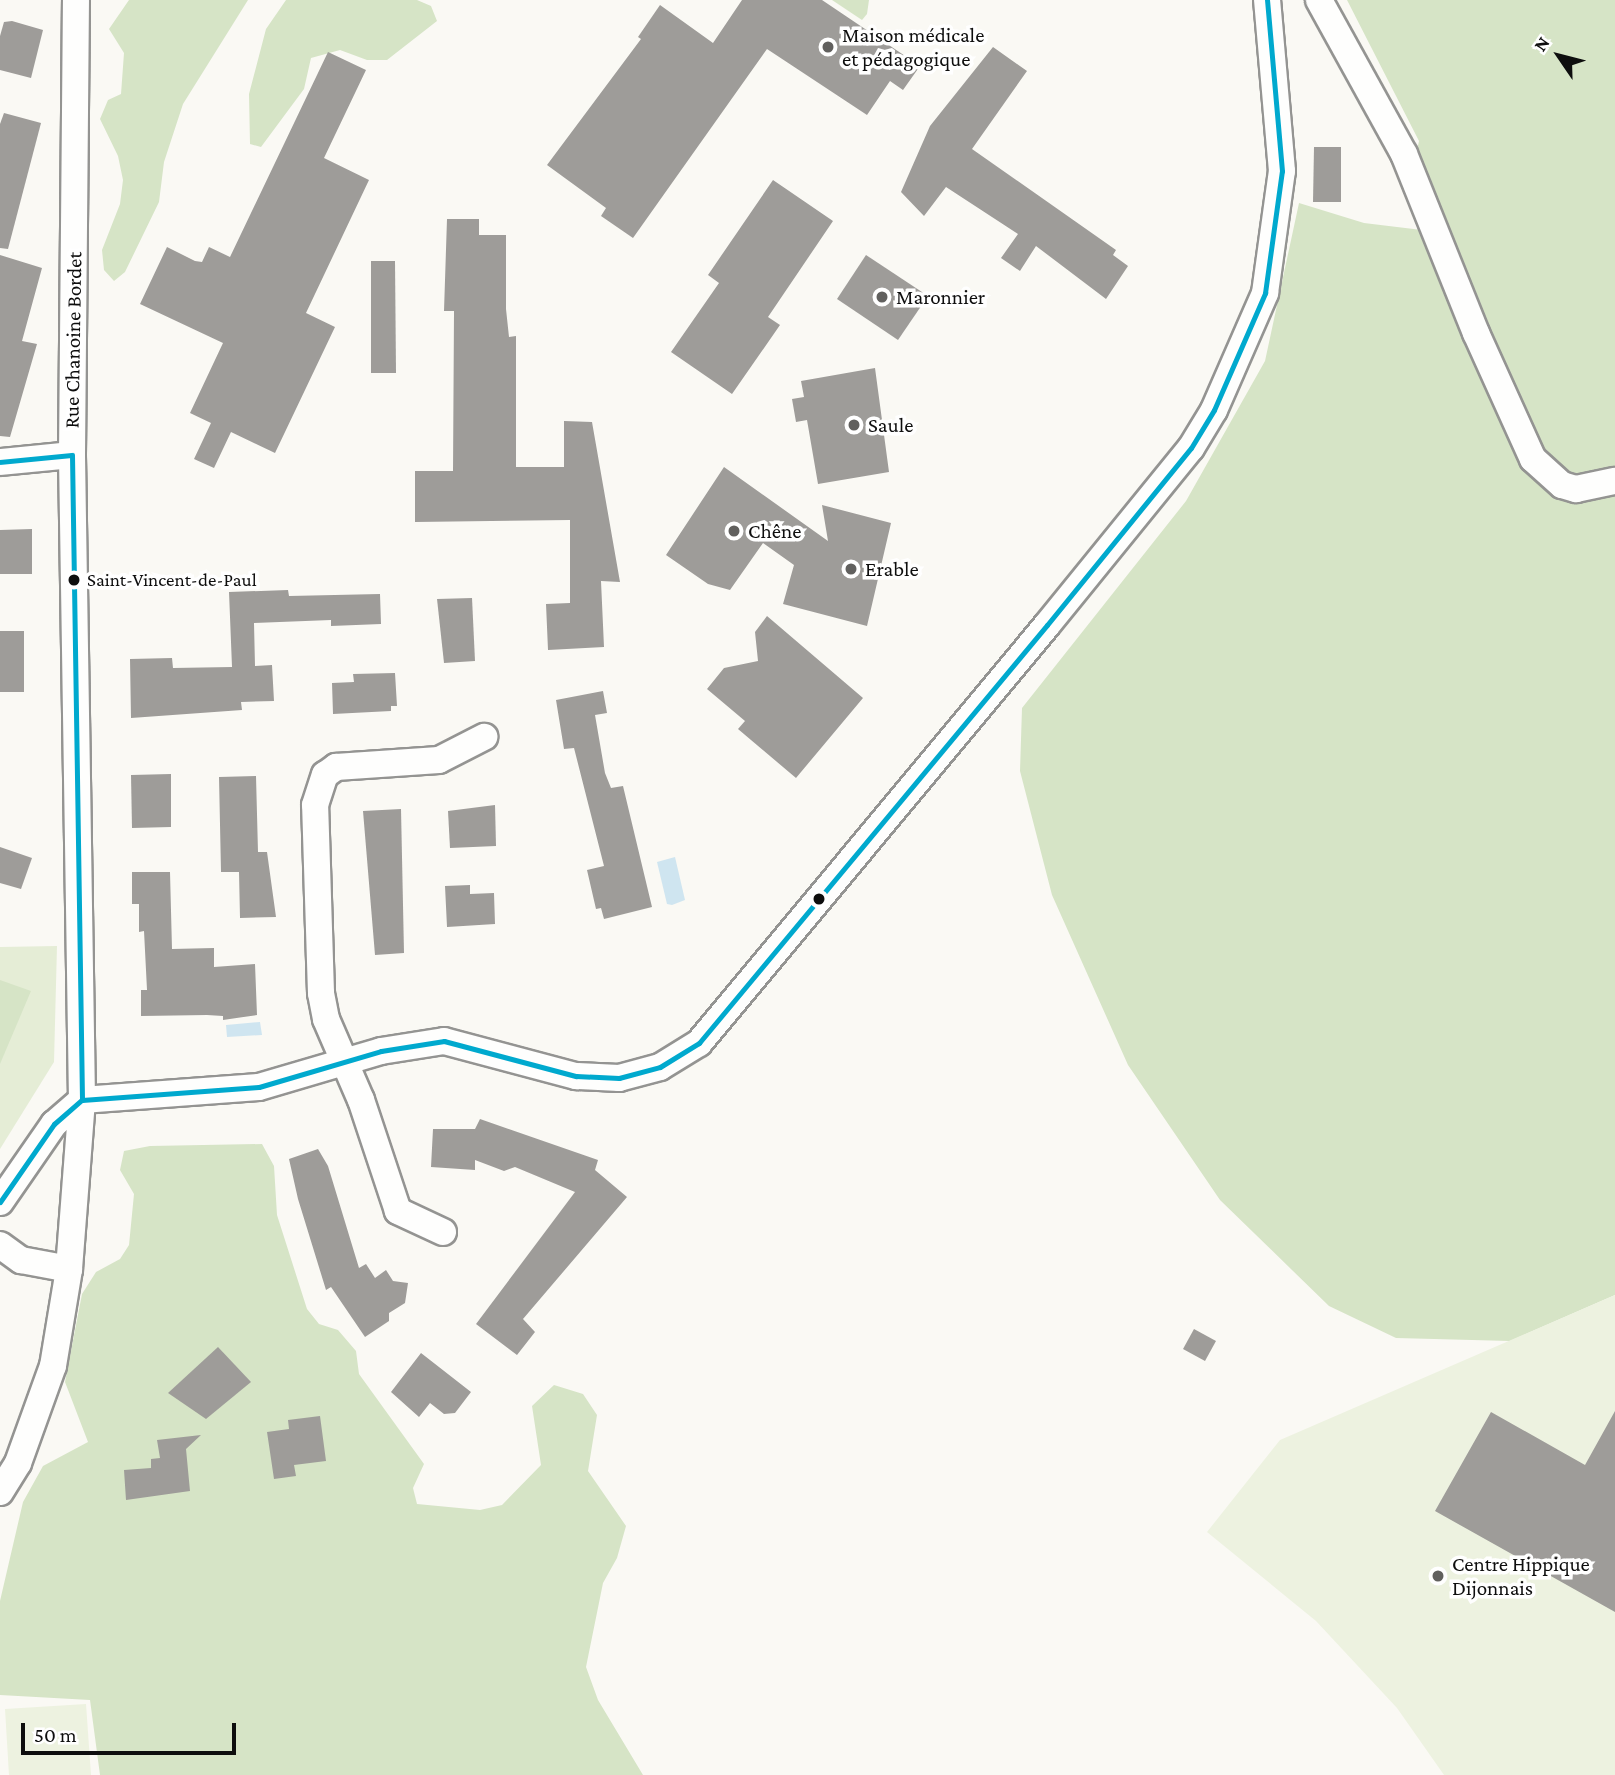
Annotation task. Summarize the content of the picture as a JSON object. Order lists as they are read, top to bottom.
{
  "streets": {
    "street": ["Rue Chanoine Bordet"]
  },
  "places": [
    "Maison médicale et pédagogique",
    "Maronnier",
    "Saule",
    "Chêne",
    "Erable",
    "Saint-Vincent-de-Paul",
    "Centre Hippique Dijonnais"
  ],
  "scale_bar": "50 m",
  "north": "top left"
}
